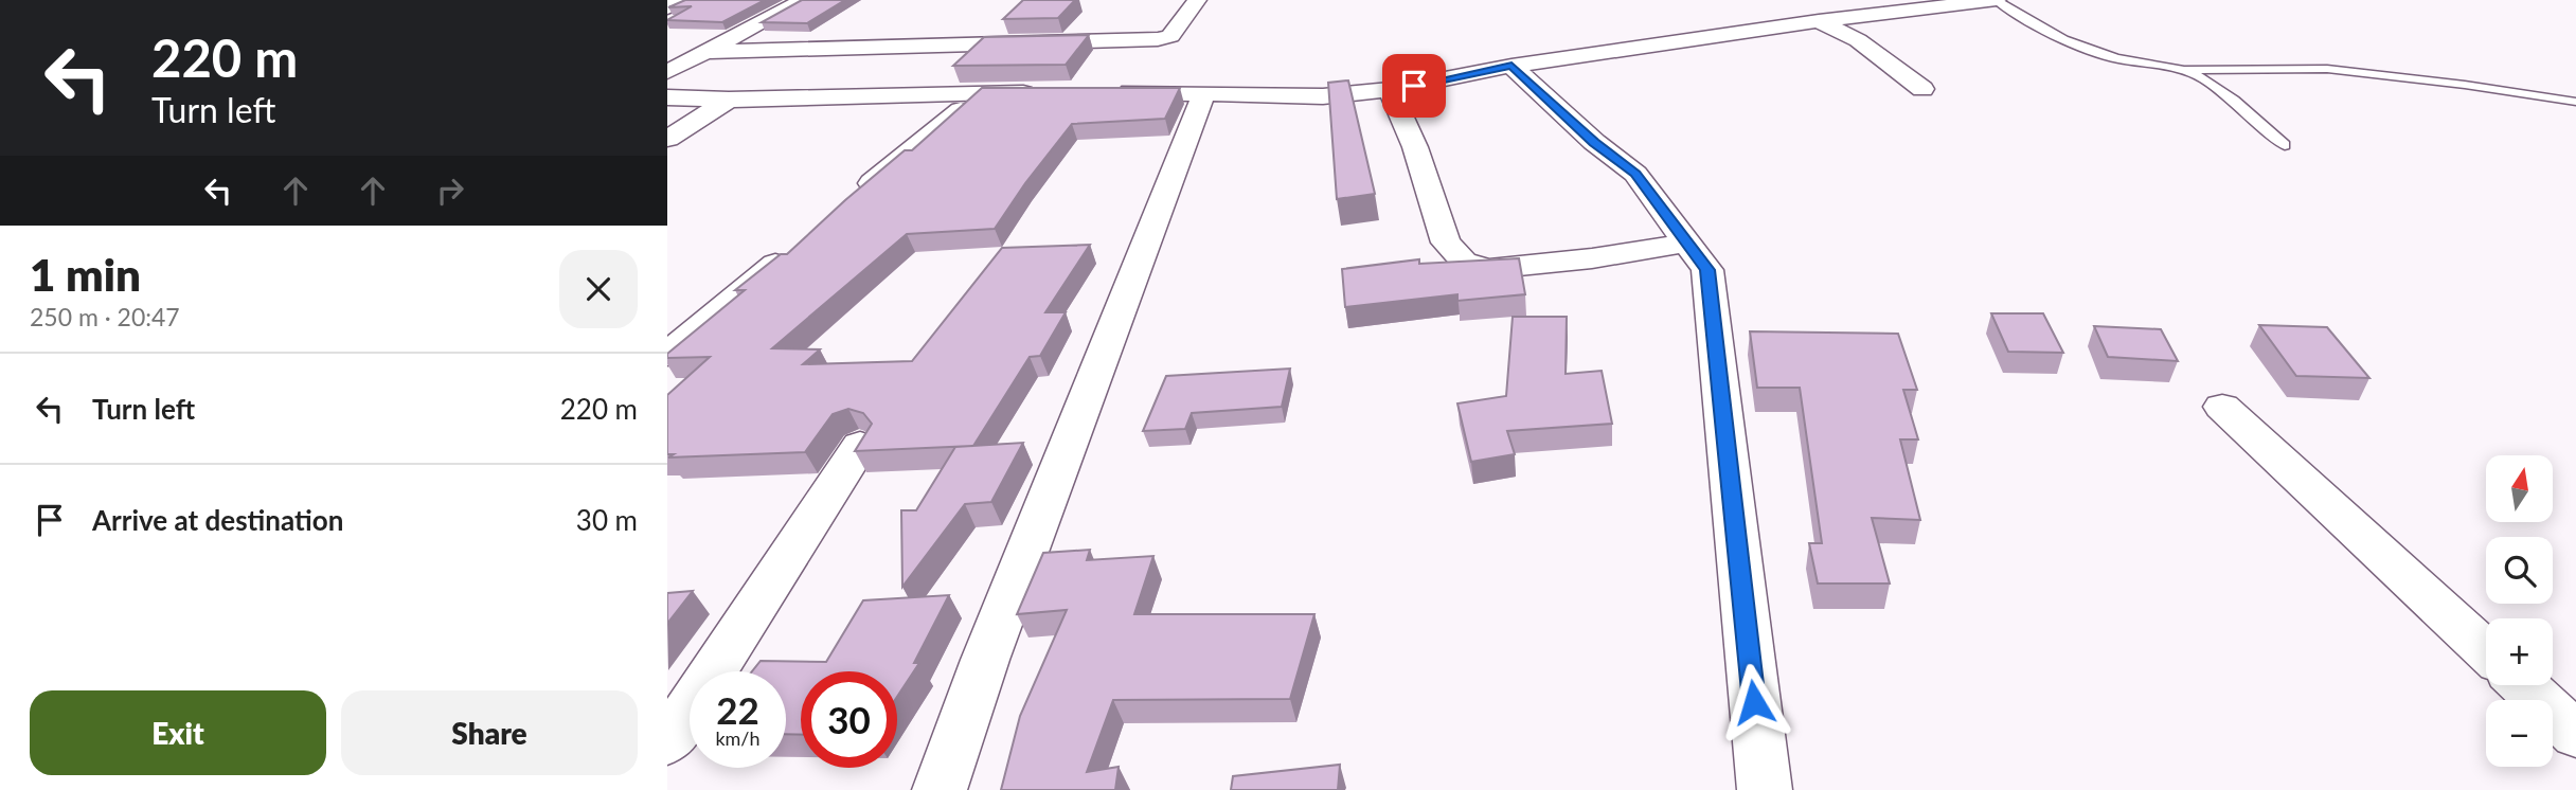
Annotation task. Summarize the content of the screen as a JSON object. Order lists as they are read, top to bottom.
{
  "north": "top",
  "page": {
    "turn": ["220 m", "Turn left"],
    "heading": ["1 min", "250 m · 20:47"],
    "list": [
      {
        "name": "Turn left",
        "value": "220 m"
      },
      {
        "name": "Arrive at destination",
        "value": "30 m"
      }
    ],
    "map_buttons": ["+", "−"],
    "speed": "22 km/h",
    "limit": "30",
    "buttons": ["Exit", "Share"]
  }
}
